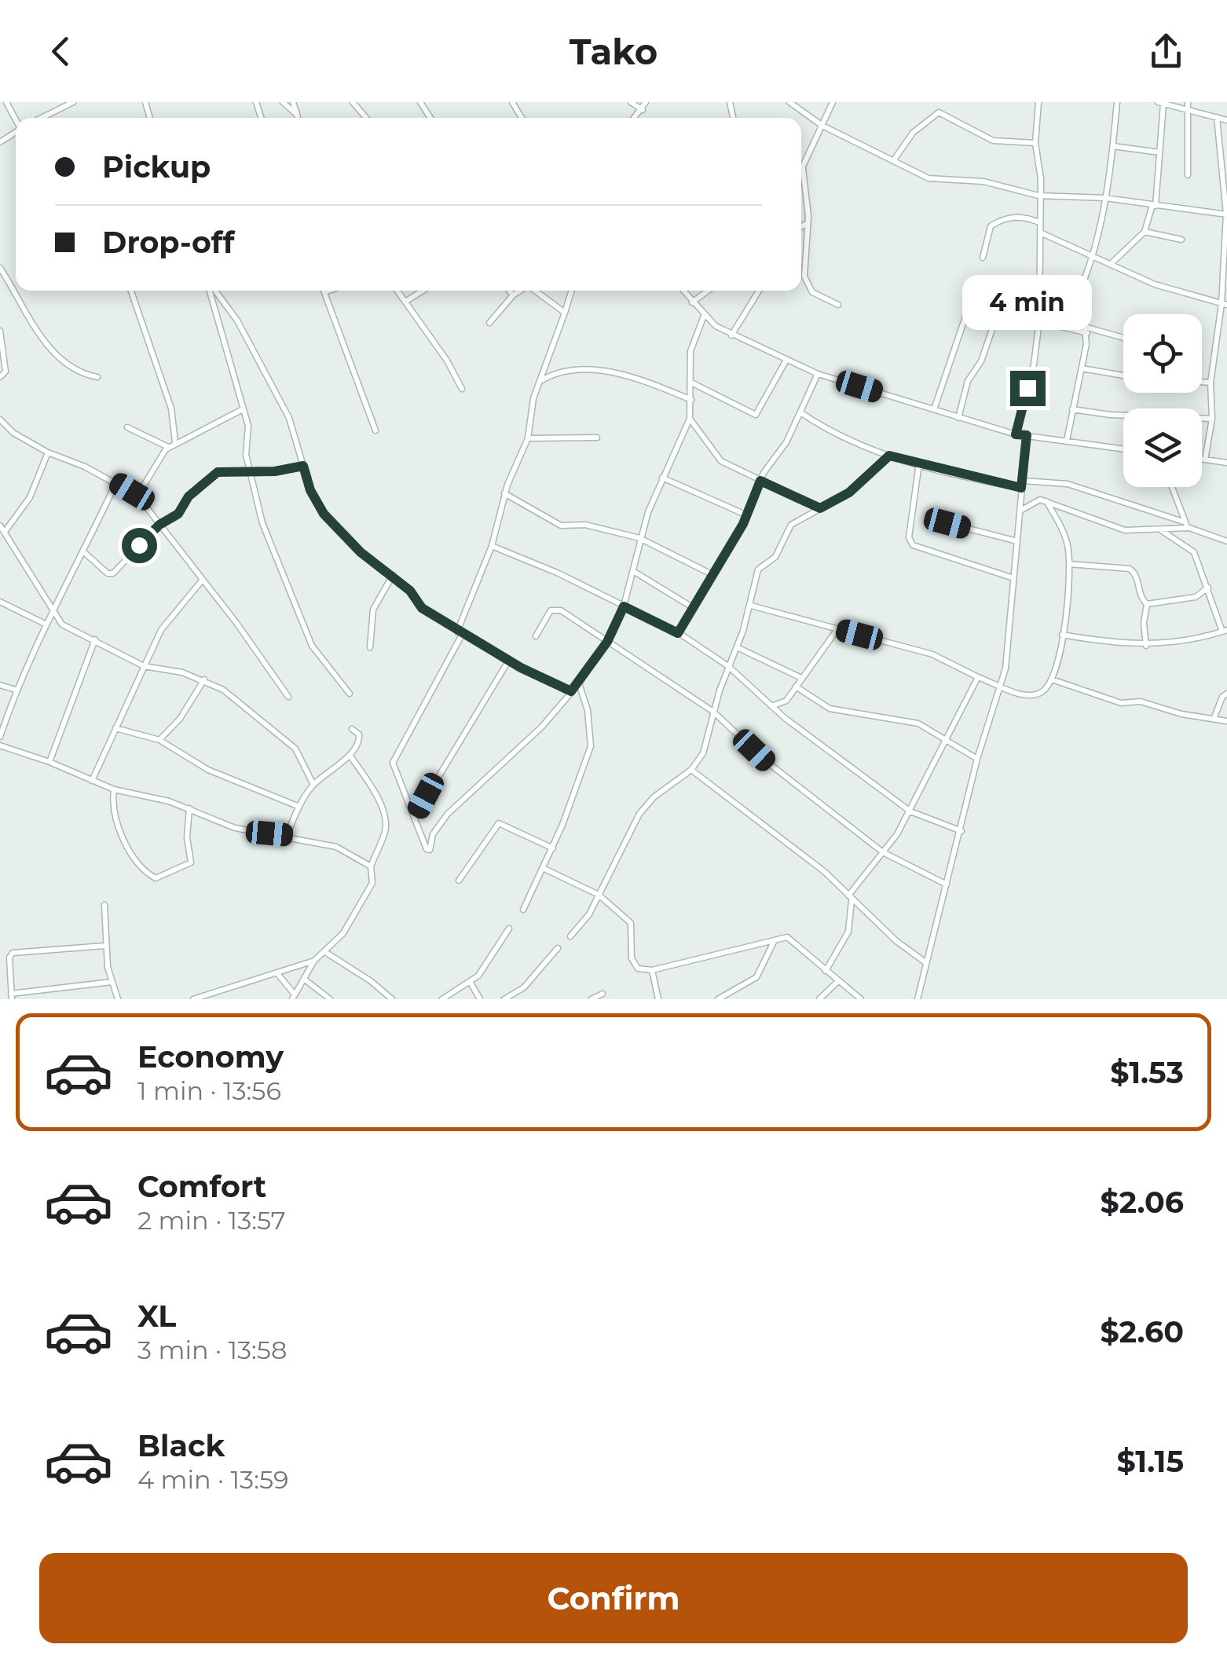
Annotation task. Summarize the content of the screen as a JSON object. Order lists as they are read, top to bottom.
{
  "page": {
    "header": "Tako",
    "banner": ["Pickup", "Drop-off"],
    "bubble": "4 min",
    "list": [
      {
        "name": "Economy",
        "note": "1 min · 13:56",
        "value": "$1.53"
      },
      {
        "name": "Comfort",
        "note": "2 min · 13:57",
        "value": "$2.06"
      },
      {
        "name": "XL",
        "note": "3 min · 13:58",
        "value": "$2.60"
      },
      {
        "name": "Black",
        "note": "4 min · 13:59",
        "value": "$1.15"
      }
    ],
    "buttons": "Confirm"
  }
}
